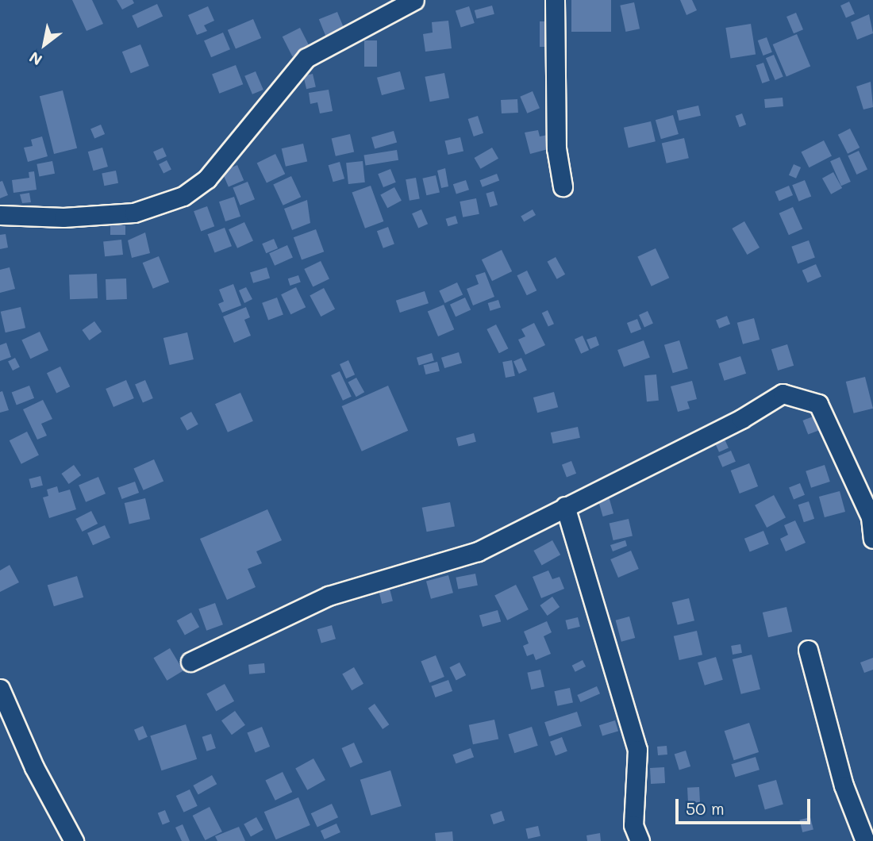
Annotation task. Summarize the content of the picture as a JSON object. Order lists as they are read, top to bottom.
{
  "scale_bar": "50 m",
  "north": "bottom left"
}
